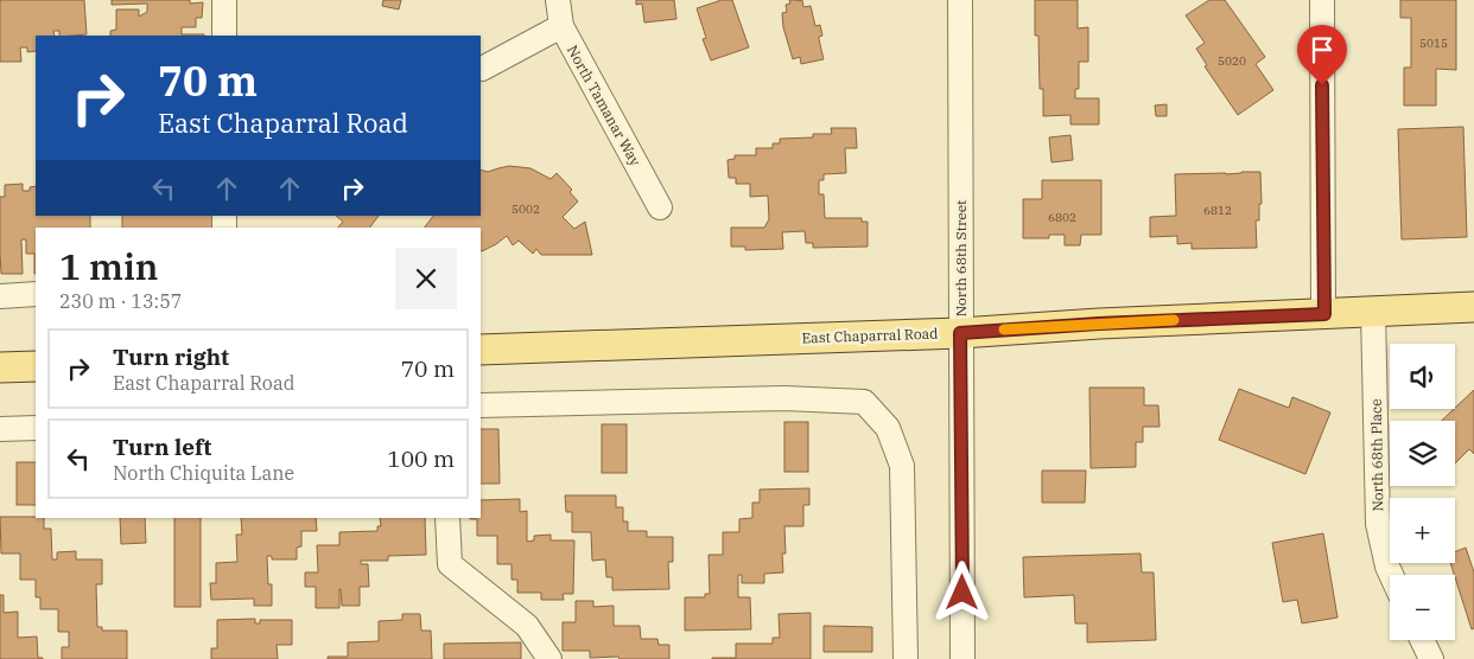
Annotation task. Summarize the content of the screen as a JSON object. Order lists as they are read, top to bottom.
{
  "streets": {
    "main road": ["East Chaparral Road"],
    "street": ["North Tamanar Way", "North 68th Street", "North 68th Place"]
  },
  "crossings": [
    ["North 68th Street", "East Chaparral Road"],
    ["East Chaparral Road", "North 68th Place"]
  ],
  "house_numbers": [
    "5015",
    "5020",
    "5002",
    "6812",
    "6802"
  ],
  "page": {
    "turn": ["70 m", "East Chaparral Road"],
    "heading": ["1 min", "230 m · 13:57"],
    "list": [
      {
        "name": "Turn right",
        "note": "East Chaparral Road",
        "value": "70 m"
      },
      {
        "name": "Turn left",
        "note": "North Chiquita Lane",
        "value": "100 m"
      }
    ],
    "map_buttons": ["+", "−"]
  }
}
